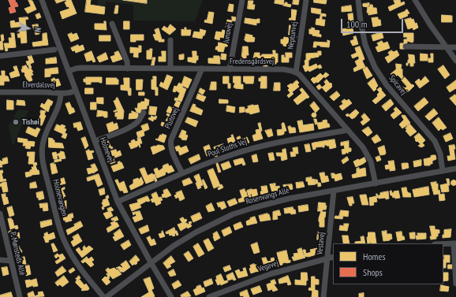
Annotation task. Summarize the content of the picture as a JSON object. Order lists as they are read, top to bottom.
{
  "streets": {
    "street": [
      "Junovej",
      "Neptunvej",
      "Fredensgårdsvej",
      "Elverdalsvej",
      "Spicavej",
      "Plutovej",
      "Poul Sloths Vej",
      "Holmevej",
      "Rosenvangs Allé",
      "Holmevangen",
      "Vestavej",
      "P. Mønsteds Allé",
      "Vegavej"
    ]
  },
  "crossings": [
    ["Junovej", "Fredensgårdsvej"],
    ["Neptunvej", "Fredensgårdsvej"],
    ["Fredensgårdsvej", "Plutovej"],
    ["Fredensgårdsvej", "Holmevej"],
    ["Elverdalsvej", "Holmevej"],
    ["Elverdalsvej", "Holmevangen"],
    ["Spicavej", "Rosenvangs Allé"],
    ["Plutovej", "Poul Sloths Vej"],
    ["Poul Sloths Vej", "Holmevej"],
    ["Holmevej", "Rosenvangs Allé"],
    ["Rosenvangs Allé", "Vestavej"],
    ["Vestavej", "Vegavej"]
  ],
  "places": ["Tishøi"],
  "legend": ["Homes", "Shops"],
  "scale_bar": "100 m",
  "north": "right"
}
